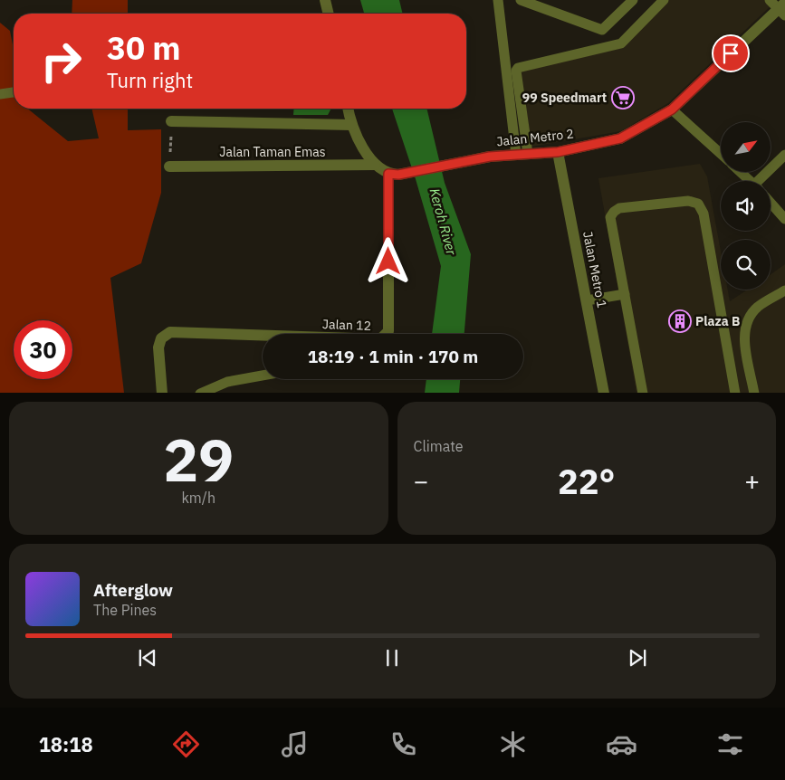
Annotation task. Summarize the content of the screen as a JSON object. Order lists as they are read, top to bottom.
{
  "streets": {
    "street": [
      "Jalan Metro 2",
      "Jalan Taman Emas",
      "Jalan Metro 1",
      "Jalan 12"
    ]
  },
  "crossings": [
    ["Jalan Metro 2", "Jalan Metro 1"],
    ["Jalan Metro 2", "Jalan 12"]
  ],
  "water": ["Keroh River"],
  "places": {
    "supermarket": ["99 Speedmart"],
    "building": ["Plaza B"]
  },
  "north": "top right",
  "page": {
    "turn": ["30 m", "Turn right"],
    "limit": "30",
    "trip": "18:19 · 1 min · 170 m",
    "tile": [
      ["29", "km/h"],
      "Climate"
    ],
    "heat": ["−", "22°", "+"],
    "song": ["Afterglow", "The Pines"],
    "tabs": "18:18"
  }
}
